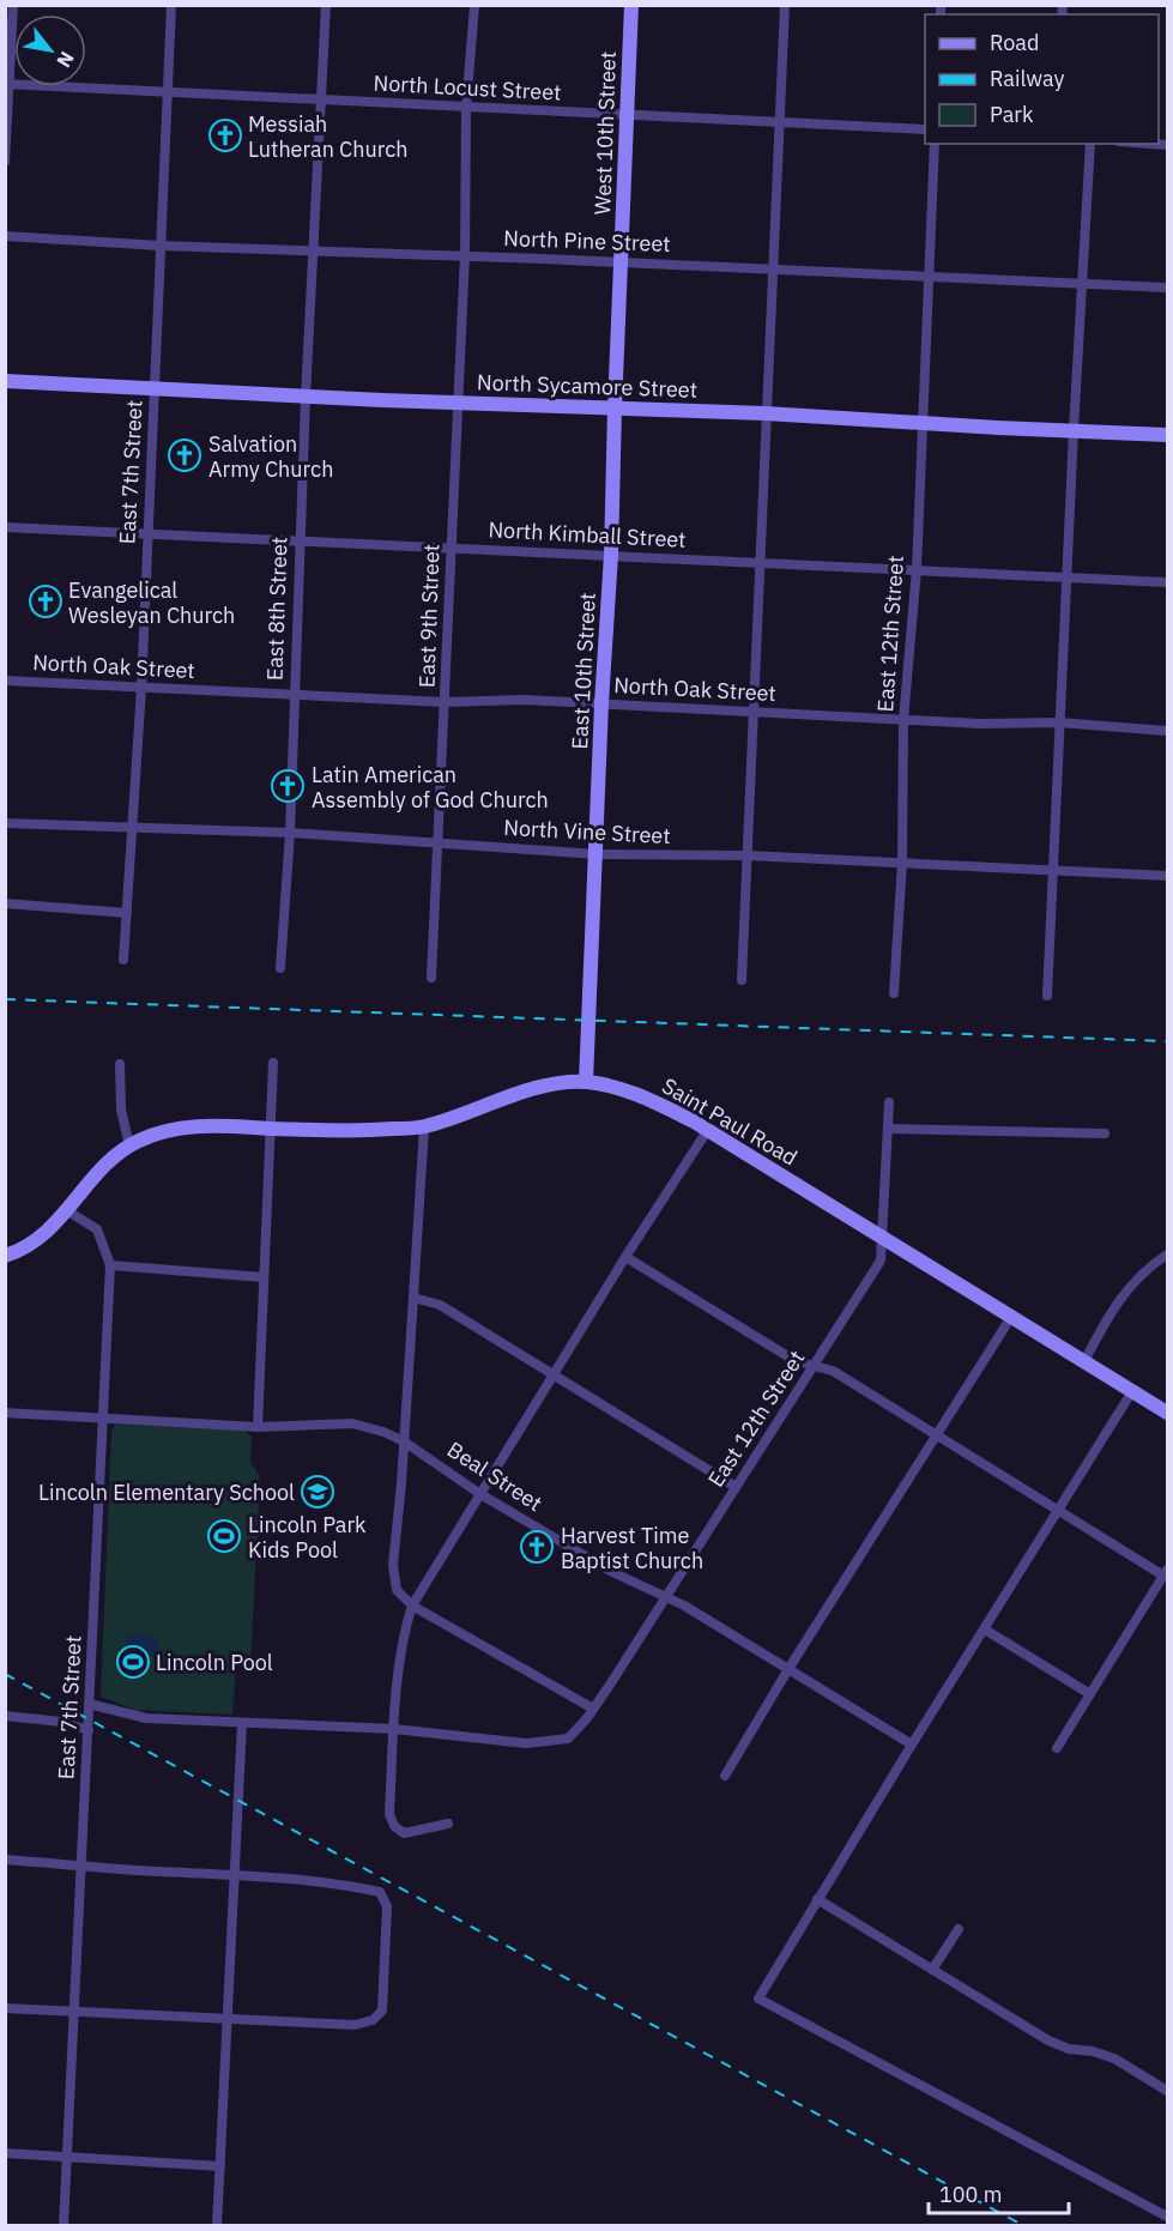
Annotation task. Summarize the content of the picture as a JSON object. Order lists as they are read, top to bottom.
{
  "streets": {
    "main road": [
      "West 10th Street",
      "North Sycamore Street",
      "East 10th Street",
      "Saint Paul Road"
    ],
    "street": [
      "North Locust Street",
      "North Pine Street",
      "East 7th Street",
      "North Kimball Street",
      "East 8th Street",
      "East 9th Street",
      "East 12th Street",
      "North Oak Street",
      "North Vine Street",
      "Beal Street"
    ]
  },
  "crossings": [
    ["North Locust Street", "West 10th Street"],
    ["North Locust Street", "East 7th Street"],
    ["North Locust Street", "East 8th Street"],
    ["North Locust Street", "East 9th Street"],
    ["West 10th Street", "North Pine Street"],
    ["West 10th Street", "East 10th Street"],
    ["North Pine Street", "East 7th Street"],
    ["North Pine Street", "East 8th Street"],
    ["North Pine Street", "East 9th Street"],
    ["North Pine Street", "East 12th Street"],
    ["North Pine Street", "East 10th Street"],
    ["North Sycamore Street", "East 7th Street"],
    ["North Sycamore Street", "East 8th Street"],
    ["North Sycamore Street", "East 9th Street"],
    ["North Sycamore Street", "East 12th Street"],
    ["North Sycamore Street", "East 10th Street"],
    ["East 7th Street", "North Kimball Street"],
    ["East 7th Street", "North Oak Street"],
    ["East 7th Street", "North Vine Street"],
    ["East 7th Street", "Saint Paul Road"],
    ["East 7th Street", "Beal Street"],
    ["North Kimball Street", "East 8th Street"],
    ["North Kimball Street", "East 9th Street"],
    ["North Kimball Street", "East 12th Street"],
    ["North Kimball Street", "East 10th Street"],
    ["East 8th Street", "North Oak Street"],
    ["East 8th Street", "North Vine Street"],
    ["East 9th Street", "North Oak Street"],
    ["East 9th Street", "North Vine Street"],
    ["East 12th Street", "North Oak Street"],
    ["East 12th Street", "North Vine Street"],
    ["East 12th Street", "Saint Paul Road"],
    ["East 12th Street", "Beal Street"],
    ["North Oak Street", "East 10th Street"],
    ["East 10th Street", "North Vine Street"],
    ["East 10th Street", "Saint Paul Road"]
  ],
  "places": {
    "church": [
      "Messiah Lutheran Church",
      "Salvation Army Church",
      "Evangelical Wesleyan Church",
      "Latin American Assembly of God Church",
      "Harvest Time Baptist Church"
    ],
    "school or university": ["Lincoln Elementary School"],
    "sports": ["Lincoln Park Kids Pool", "Lincoln Pool"]
  },
  "legend": ["Road", "Railway", "Park"],
  "scale_bar": "100 m",
  "north": "bottom right"
}
